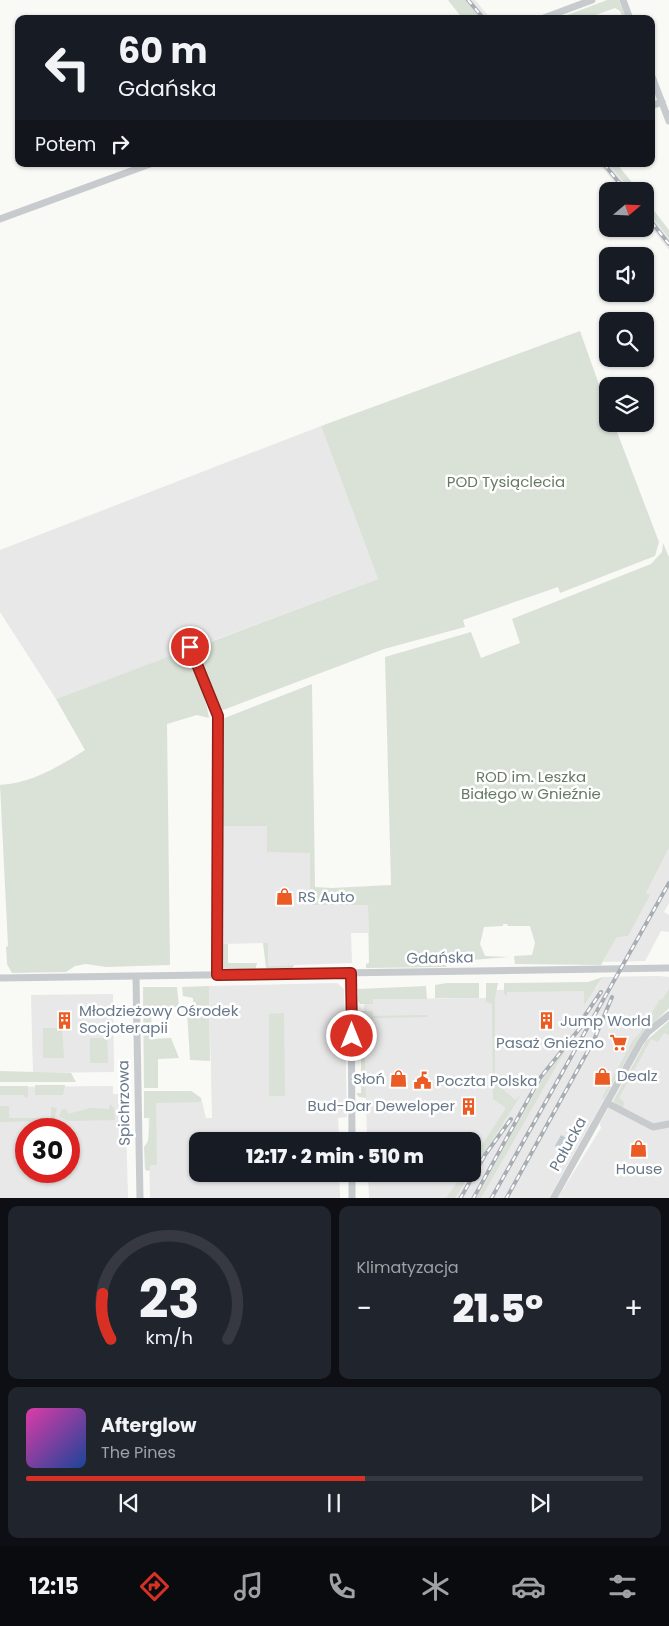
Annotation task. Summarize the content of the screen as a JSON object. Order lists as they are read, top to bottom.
{
  "streets": {
    "street": ["Gdańska", "Spichrzowa", "Pałucka"]
  },
  "crossings": [
    ["Gdańska", "Spichrzowa"]
  ],
  "parks": ["POD Tysiąclecia", "ROD im. Leszka Białego w Gnieźnie"],
  "places": {
    "shop": [
      "RS Auto",
      "Dealz",
      "Słoń",
      "House"
    ],
    "building": ["Młodzieżowy Ośrodek Socjoterapii", "Jump World", "Bud-Dar Deweloper"],
    "supermarket": ["Pasaż Gniezno"],
    "public building": ["Poczta Polska"]
  },
  "north": "right",
  "page": {
    "turn": ["60 m", "Gdańska"],
    "then": "Potem",
    "limit": "30",
    "trip": "12:17 · 2 min · 510 m",
    "tile": "Klimatyzacja",
    "heat": ["−", "21.5°", "+"],
    "song": ["Afterglow", "The Pines"],
    "tabs": "12:15",
    "gauge": ["23", "km/h"]
  }
}
